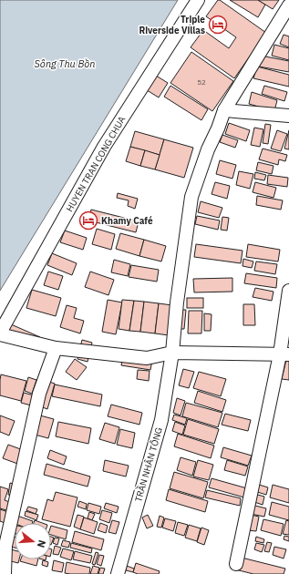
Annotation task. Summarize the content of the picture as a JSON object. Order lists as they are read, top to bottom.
{
  "streets": {
    "street": ["HUYEN TRAN CONG CHUA", "TRẦN NHÂN TÔNG"]
  },
  "water": ["Sông Thu Bồn"],
  "places": {
    "hotel": ["Triple Riverside Villas", "Khamy Café"]
  },
  "house_numbers": ["52"],
  "north": "right"
}
